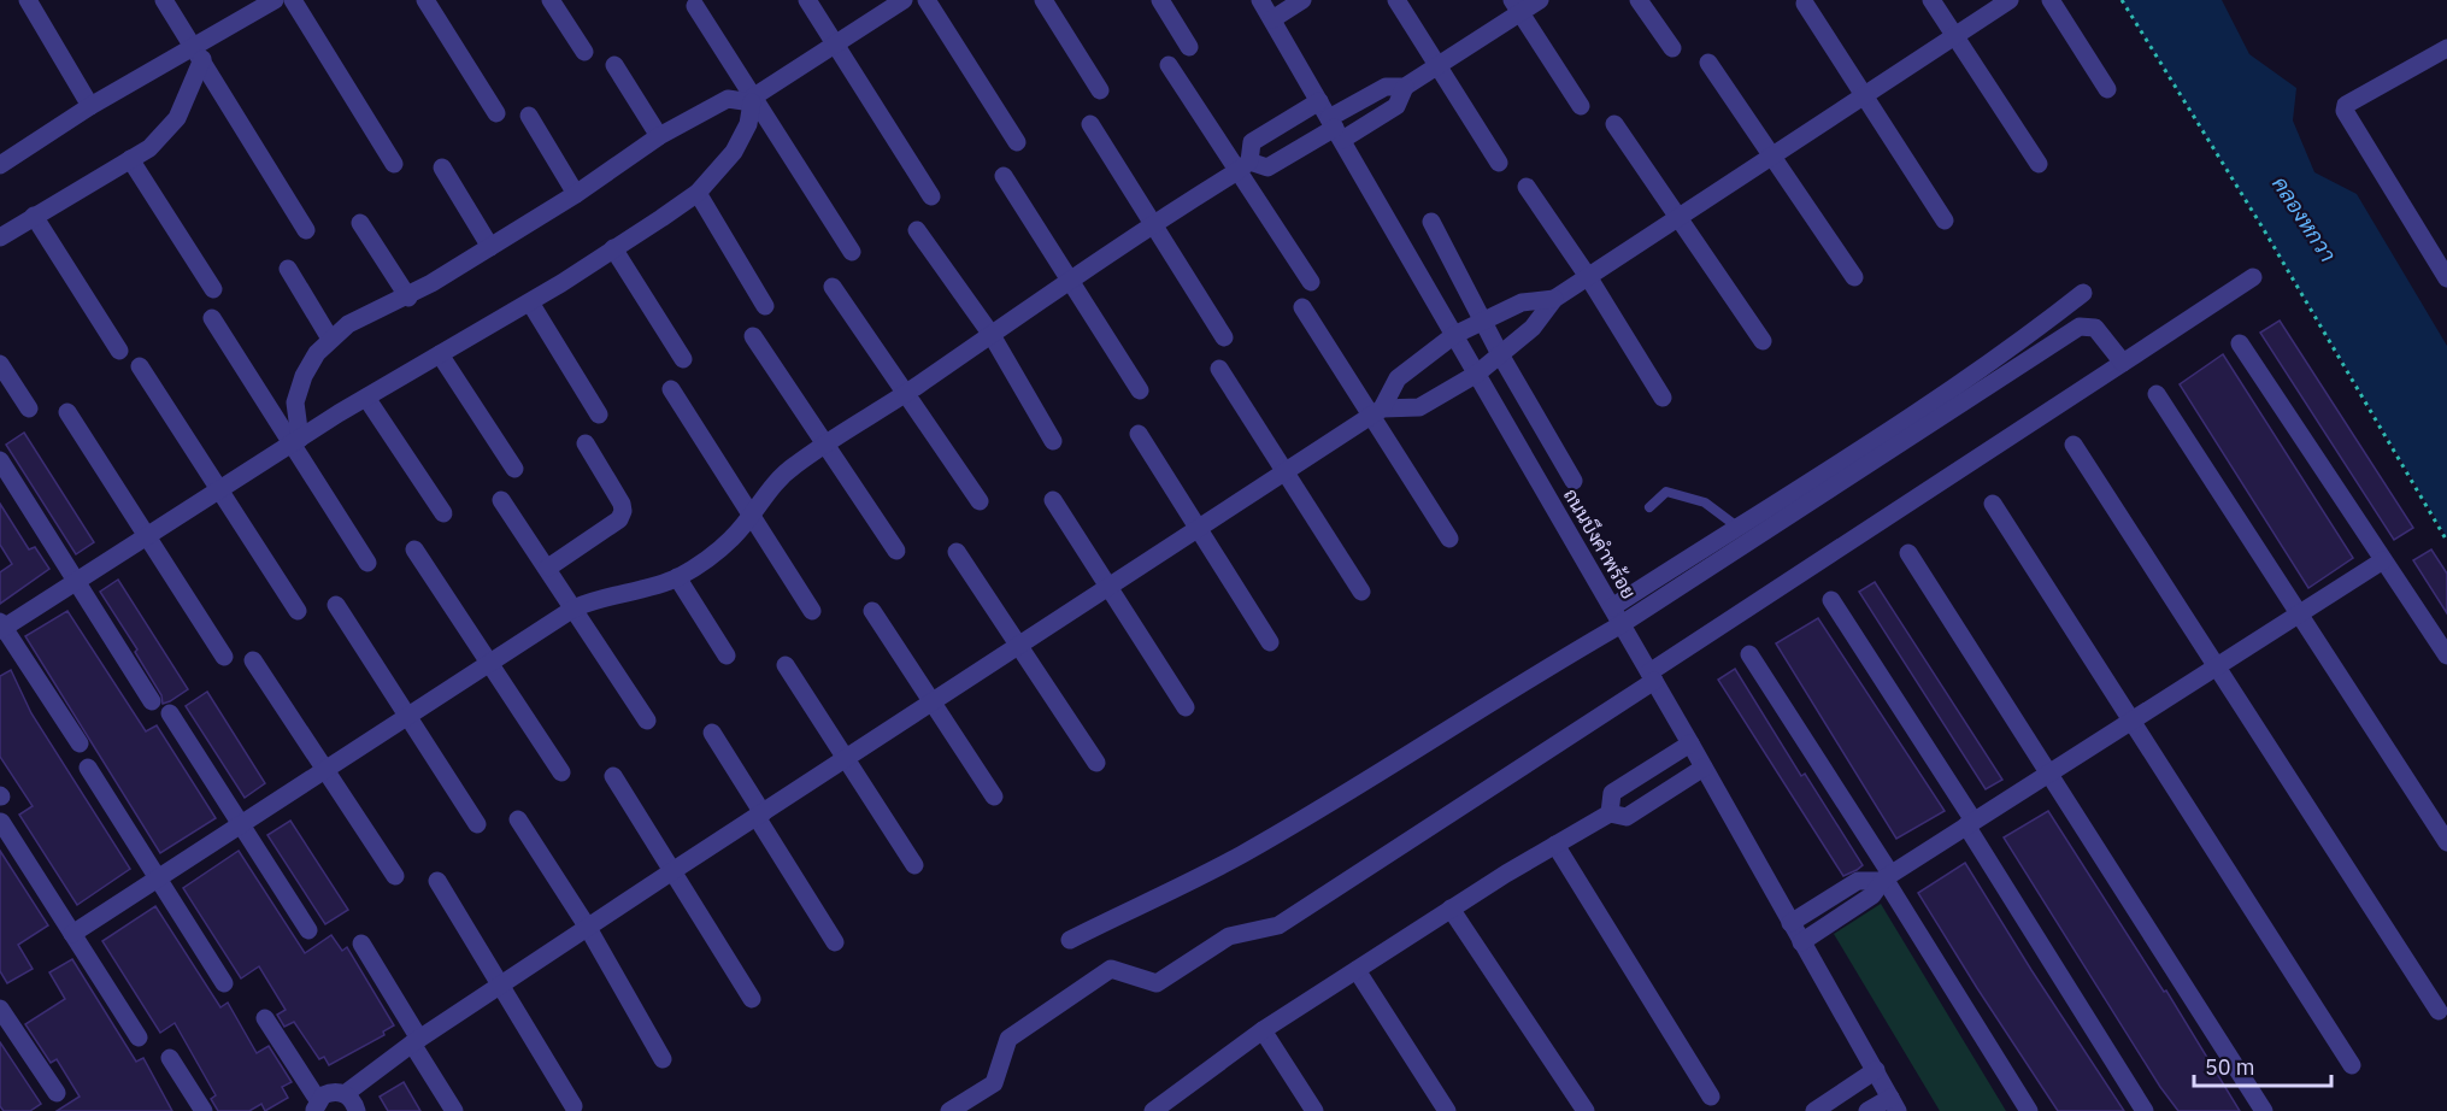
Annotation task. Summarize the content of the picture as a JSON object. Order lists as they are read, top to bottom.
{
  "streets": {
    "street": ["ถนนบึงคำพร้อย"]
  },
  "water": ["คลองหกวา"],
  "scale_bar": "50 m"
}
